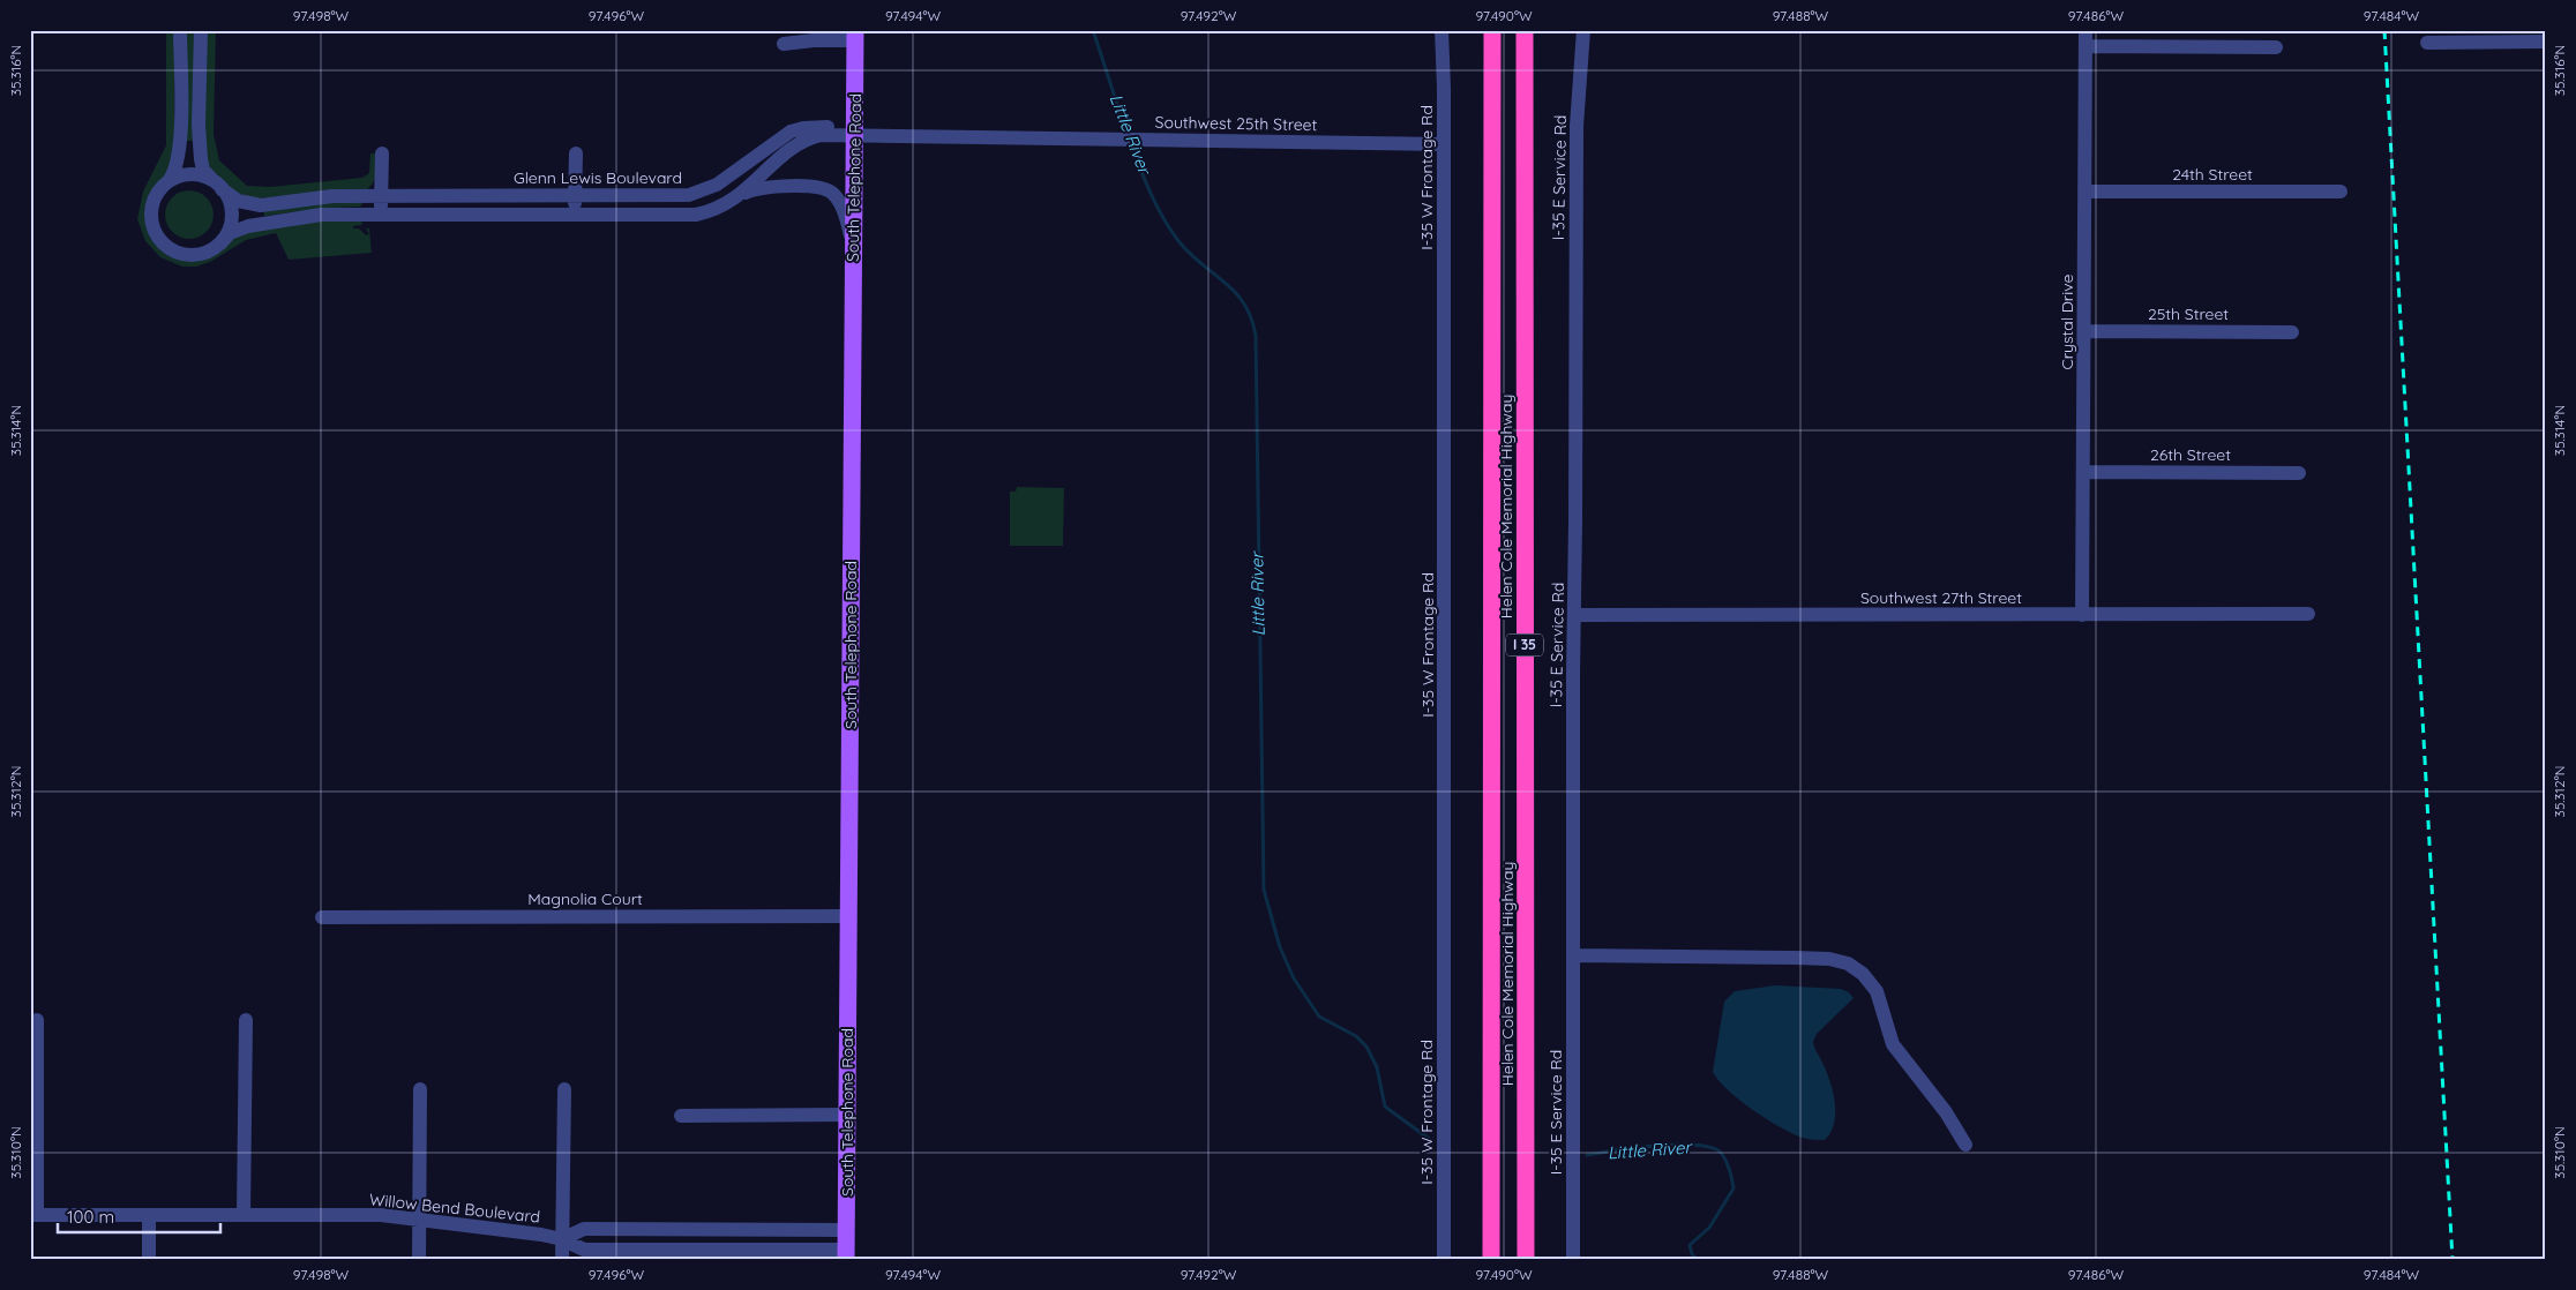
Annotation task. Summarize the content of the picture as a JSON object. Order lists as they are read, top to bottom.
{
  "streets": {
    "highway": ["Helen Cole Memorial Highway", "I 35"],
    "main road": ["South Telephone Road"],
    "street": [
      "Southwest 25th Street",
      "24th Street",
      "Glenn Lewis Boulevard",
      "I-35 W Frontage Rd",
      "I-35 E Service Rd",
      "25th Street",
      "Crystal Drive",
      "26th Street",
      "Southwest 27th Street",
      "Magnolia Court",
      "Willow Bend Boulevard"
    ]
  },
  "crossings": [
    ["Southwest 25th Street", "Glenn Lewis Boulevard"],
    ["Southwest 25th Street", "South Telephone Road"],
    ["Southwest 25th Street", "I-35 W Frontage Rd"],
    ["24th Street", "Crystal Drive"],
    ["Glenn Lewis Boulevard", "South Telephone Road"],
    ["South Telephone Road", "Magnolia Court"],
    ["South Telephone Road", "Willow Bend Boulevard"],
    ["I-35 E Service Rd", "Southwest 27th Street"],
    ["25th Street", "Crystal Drive"],
    ["Crystal Drive", "26th Street"],
    ["Crystal Drive", "Southwest 27th Street"]
  ],
  "water": ["Little River"],
  "scale_bar": "100 m",
  "coordinates": [
    "97.498°W",
    "97.496°W",
    "97.494°W",
    "97.492°W",
    "97.490°W",
    "97.488°W",
    "97.486°W",
    "97.484°W",
    "35.316°N",
    "35.314°N",
    "35.312°N",
    "35.310°N"
  ]
}
